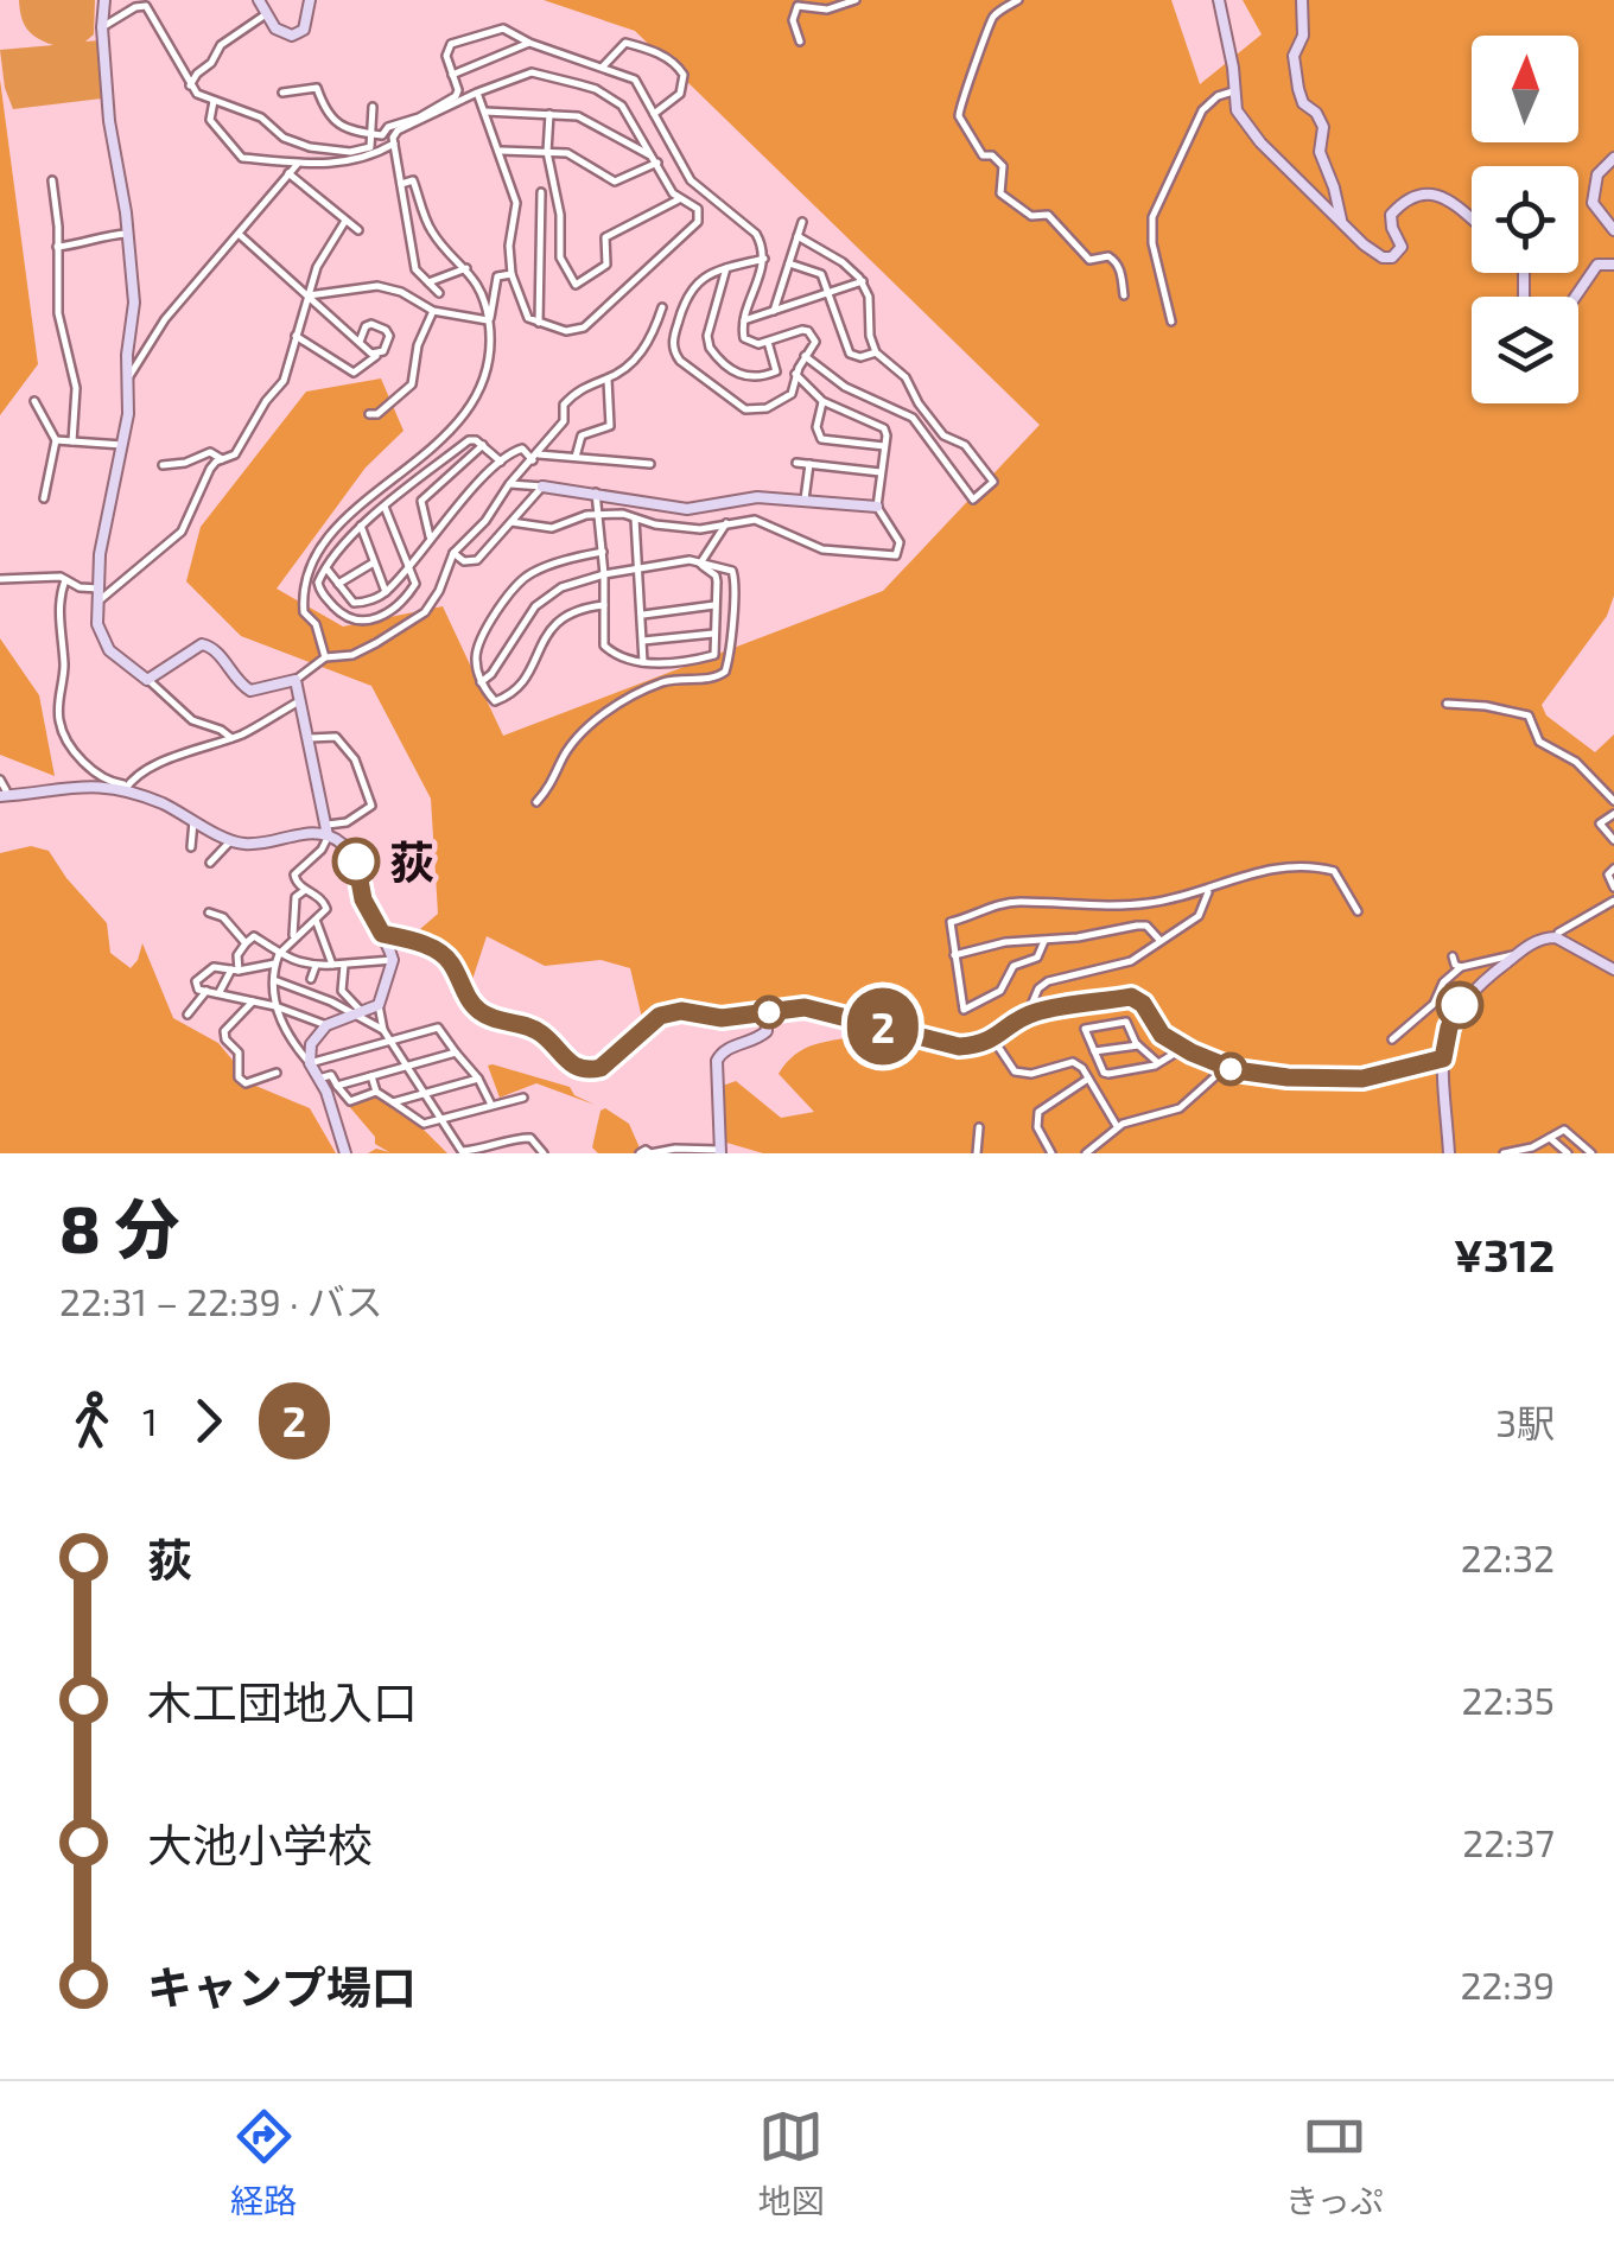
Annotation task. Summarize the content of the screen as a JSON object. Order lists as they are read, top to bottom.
{
  "places": ["荻"],
  "lines": ["bus line 2"],
  "north": "top",
  "page": {
    "on_map": "2",
    "heading": ["8 分", "22:31 – 22:39 · バス", "¥312"],
    "legs": ["1", "2", "3駅"],
    "list": [
      {
        "name": "荻",
        "value": "22:32"
      },
      {
        "name": "木工団地入口",
        "value": "22:35"
      },
      {
        "name": "大池小学校",
        "value": "22:37"
      },
      {
        "name": "キャンプ場口",
        "value": "22:39"
      }
    ],
    "tabs": ["経路", "地図", "きっぷ"]
  }
}
